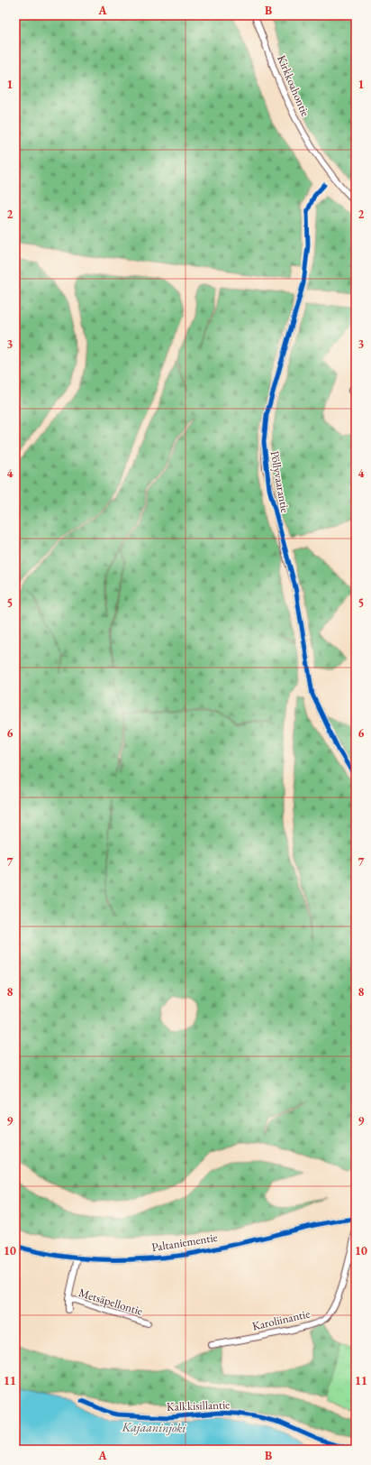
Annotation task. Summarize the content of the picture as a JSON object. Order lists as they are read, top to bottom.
{
  "streets": {
    "street": [
      "Kirkkoahontie",
      "Pöllyvaarantie",
      "Paltaniementie",
      "Metsäpellontie",
      "Karoliinantie",
      "Kalkkisillantie"
    ]
  },
  "crossings": [
    ["Paltaniementie", "Metsäpellontie"]
  ],
  "water": ["Kajaaninjoki"],
  "grid": {
    "columns": ["A", "B"],
    "rows": [
      "1",
      "2",
      "3",
      "4",
      "5",
      "6",
      "7",
      "8",
      "9",
      "10",
      "11"
    ]
  }
}
